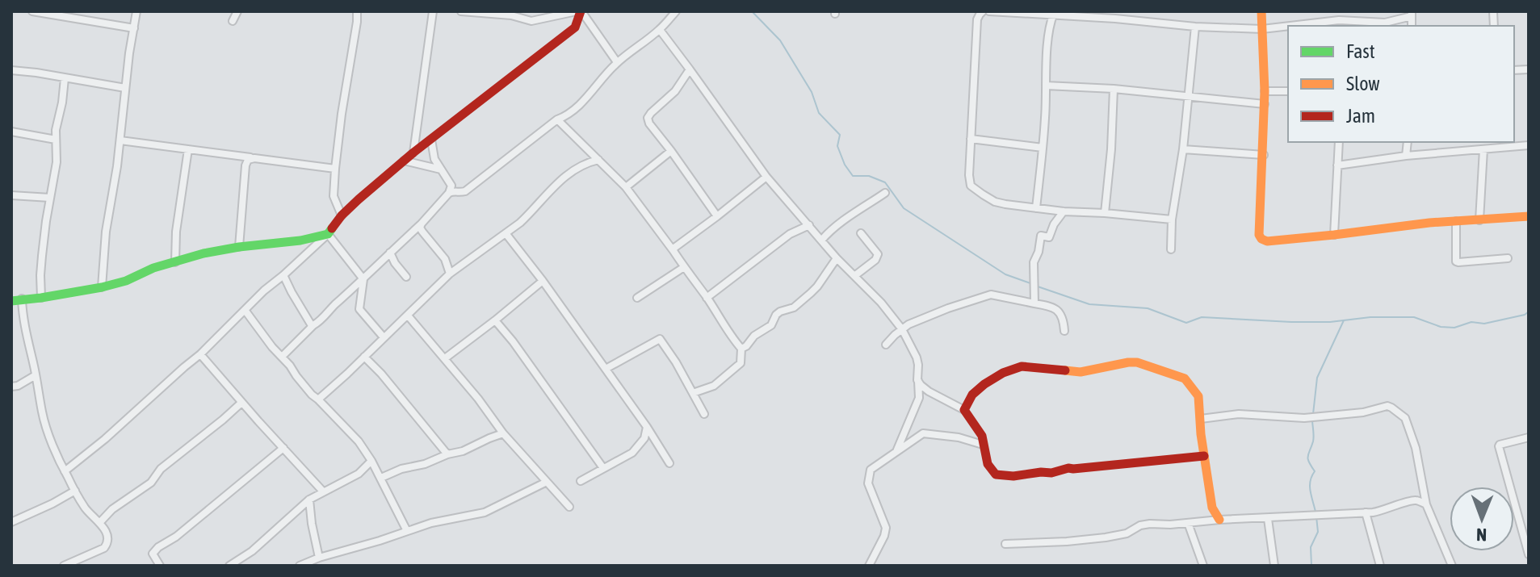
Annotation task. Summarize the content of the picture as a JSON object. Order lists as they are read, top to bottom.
{
  "legend": ["Fast", "Slow", "Jam"],
  "north": "bottom"
}
